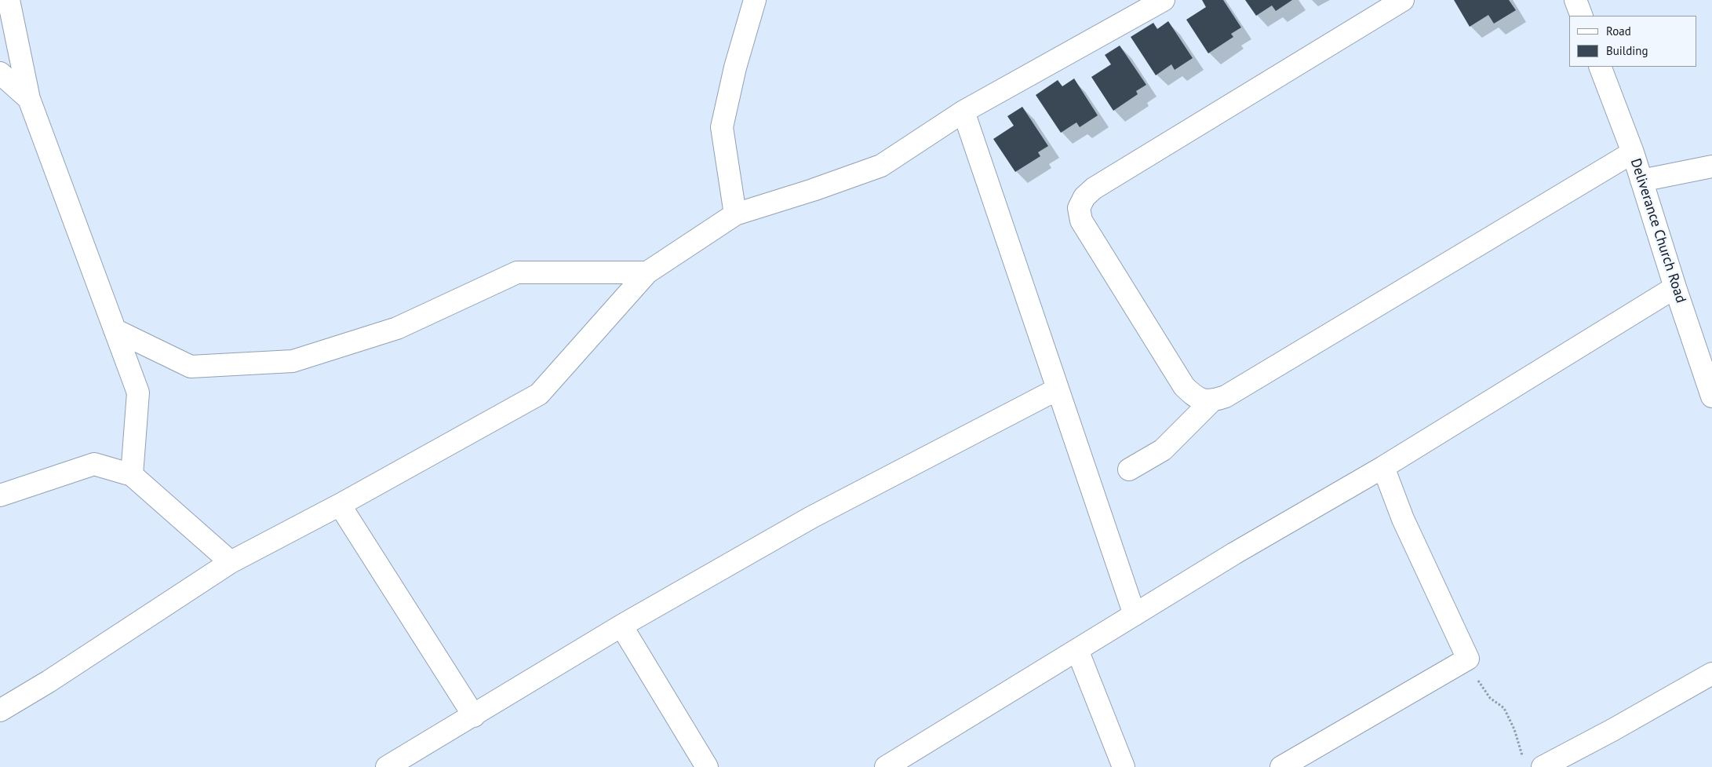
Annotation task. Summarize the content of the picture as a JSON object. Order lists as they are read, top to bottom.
{
  "streets": {
    "street": ["Deliverance Church Road"]
  },
  "legend": ["Road", "Building"]
}
